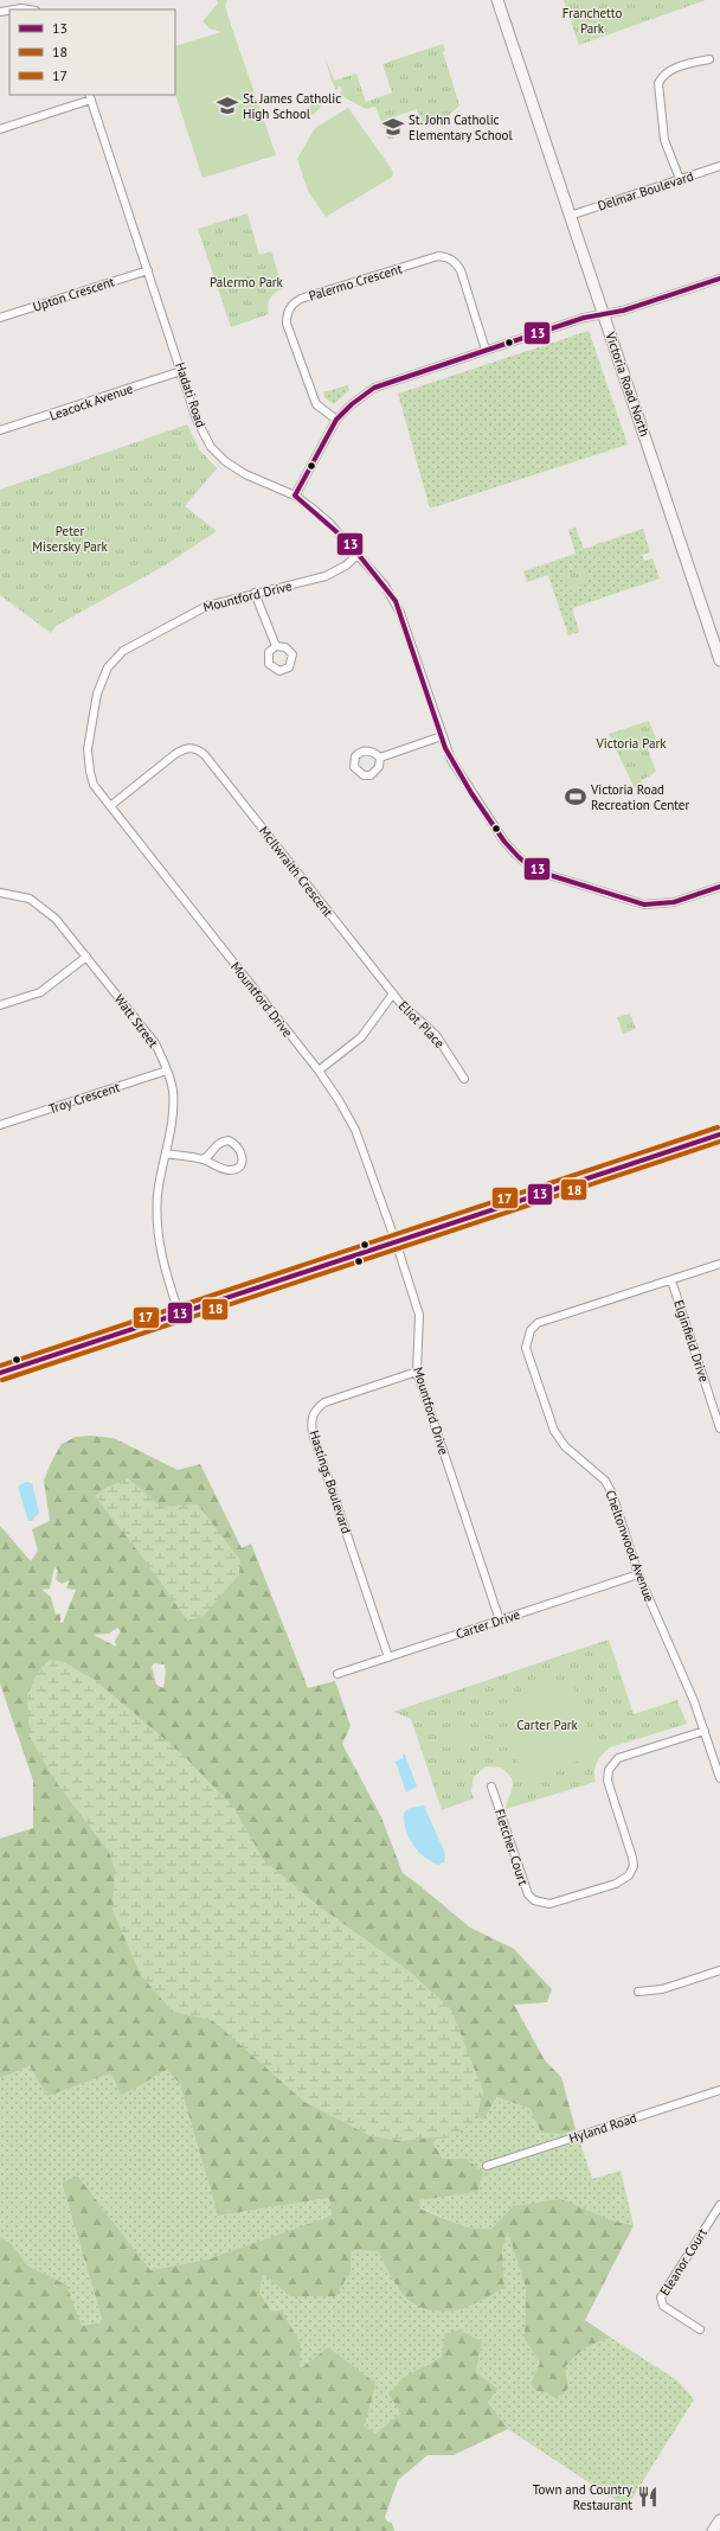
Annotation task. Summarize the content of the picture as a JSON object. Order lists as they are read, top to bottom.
{
  "streets": {
    "main road": ["Victoria Road North"],
    "street": [
      "Delmar Boulevard",
      "Palermo Crescent",
      "Upton Crescent",
      "Hadati Road",
      "Leacock Avenue",
      "Mountford Drive",
      "McIlwraith Crescent",
      "Watt Street",
      "Eliot Place",
      "Troy Crescent",
      "Elginfield Drive",
      "Hastings Boulevard",
      "Cheltonwood Avenue",
      "Carter Drive",
      "Fletcher Court",
      "Hyland Road",
      "Eleanor Court"
    ]
  },
  "crossings": [
    ["Delmar Boulevard", "Victoria Road North"],
    ["Upton Crescent", "Hadati Road"],
    ["Hadati Road", "Leacock Avenue"],
    ["Hadati Road", "Mountford Drive"],
    ["Mountford Drive", "McIlwraith Crescent"],
    ["Mountford Drive", "Hastings Boulevard"],
    ["Mountford Drive", "Carter Drive"],
    ["McIlwraith Crescent", "Eliot Place"],
    ["Watt Street", "Troy Crescent"],
    ["Elginfield Drive", "Cheltonwood Avenue"],
    ["Hastings Boulevard", "Carter Drive"],
    ["Cheltonwood Avenue", "Carter Drive"],
    ["Cheltonwood Avenue", "Fletcher Court"]
  ],
  "parks": [
    "Franchetto Park",
    "Palermo Park",
    "Peter Misersky Park",
    "Victoria Park",
    "Carter Park"
  ],
  "places": {
    "school or university": ["St. James Catholic High School", "St. John Catholic Elementary School"],
    "sports": ["Victoria Road Recreation Center"],
    "restaurant": ["Town and Country Restaurant"]
  },
  "lines": ["transit line 13", "transit line 17", "transit line 18"],
  "legend": ["13", "18", "17"]
}
